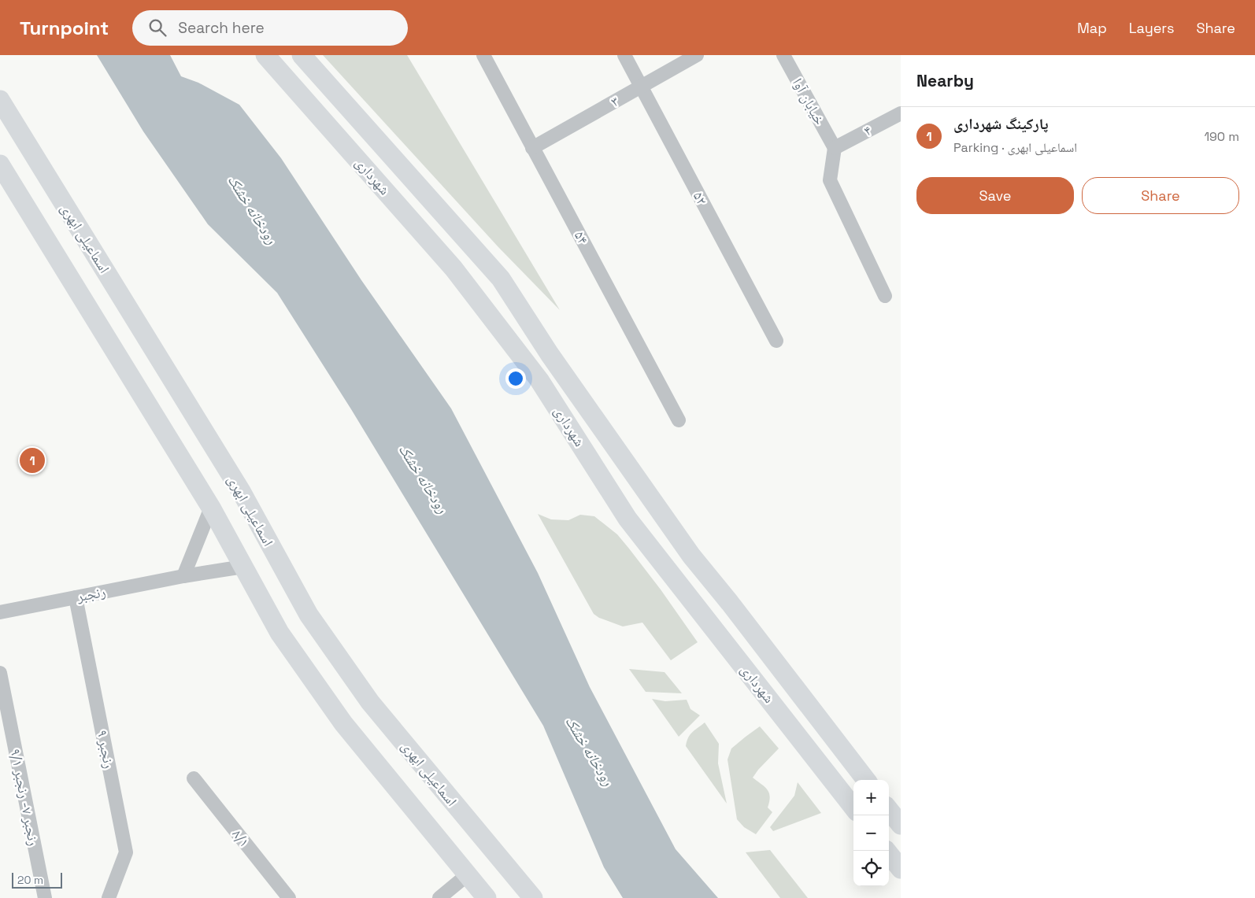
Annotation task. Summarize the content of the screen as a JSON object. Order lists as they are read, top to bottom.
{
  "streets": {
    "street": [
      "۳",
      "خیابان آوا",
      "۴",
      "شهرداری",
      "۵۲",
      "۵۴",
      "اسماعیلی ابهری",
      "رنجبر",
      "رنجبر ۹",
      "رنجبر ۷- رنجبر ۹/۱",
      "۸/۱"
    ]
  },
  "crossings": [
    ["۳", "۵۲"],
    ["۳", "۵۴"],
    ["خیابان آوا", "۴"],
    ["رنجبر", "رنجبر ۹"]
  ],
  "water": ["رودخانه خشک"],
  "scale_bar": "20 m",
  "page": {
    "header": "Turnpoint",
    "search": "Search here",
    "nav": ["Map", "Layers", "Share"],
    "heading": "Nearby",
    "list": [
      {
        "mark": "1",
        "name": "پارکینگ شهرداری",
        "note": "Parking · اسماعیلی ابهری",
        "value": "190 m"
      }
    ],
    "buttons": ["Save", "Share"],
    "pins": "1",
    "map_buttons": ["+", "−"],
    "scale": "20 m"
  }
}
